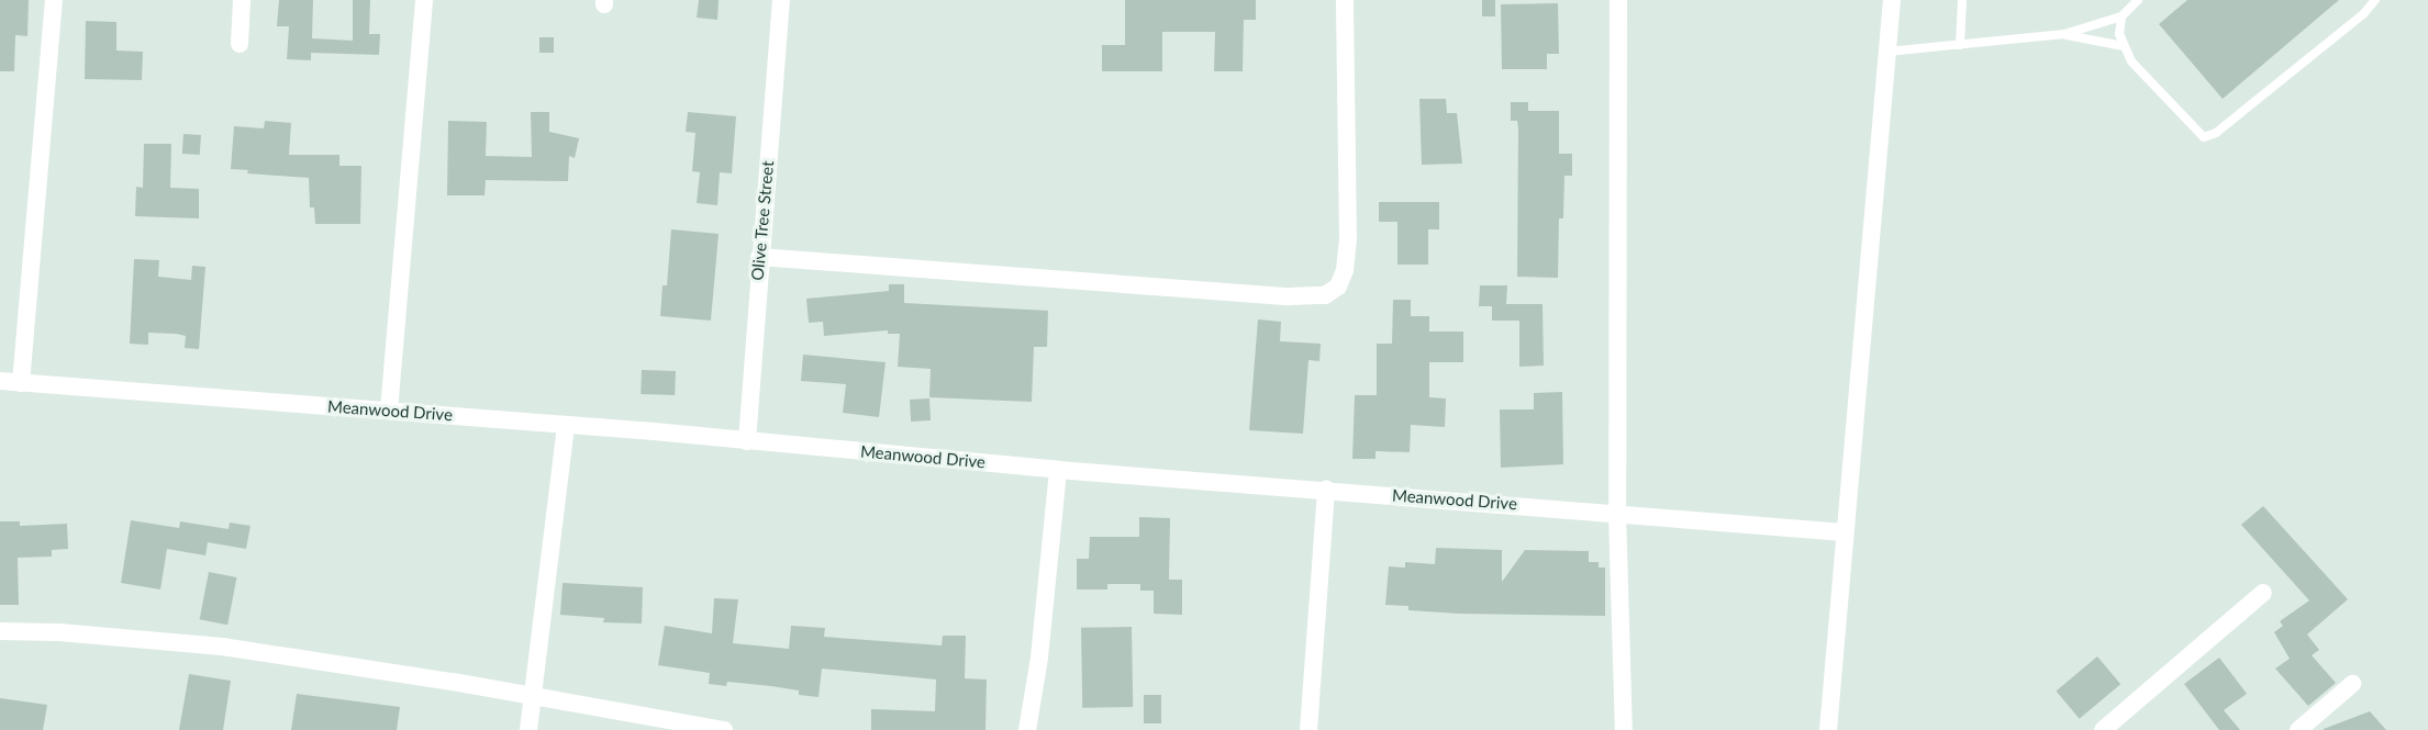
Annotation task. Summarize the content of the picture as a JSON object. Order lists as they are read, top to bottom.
{
  "streets": {
    "street": ["Olive Tree Street", "Meanwood Drive"]
  },
  "crossings": [
    ["Olive Tree Street", "Meanwood Drive"]
  ]
}
